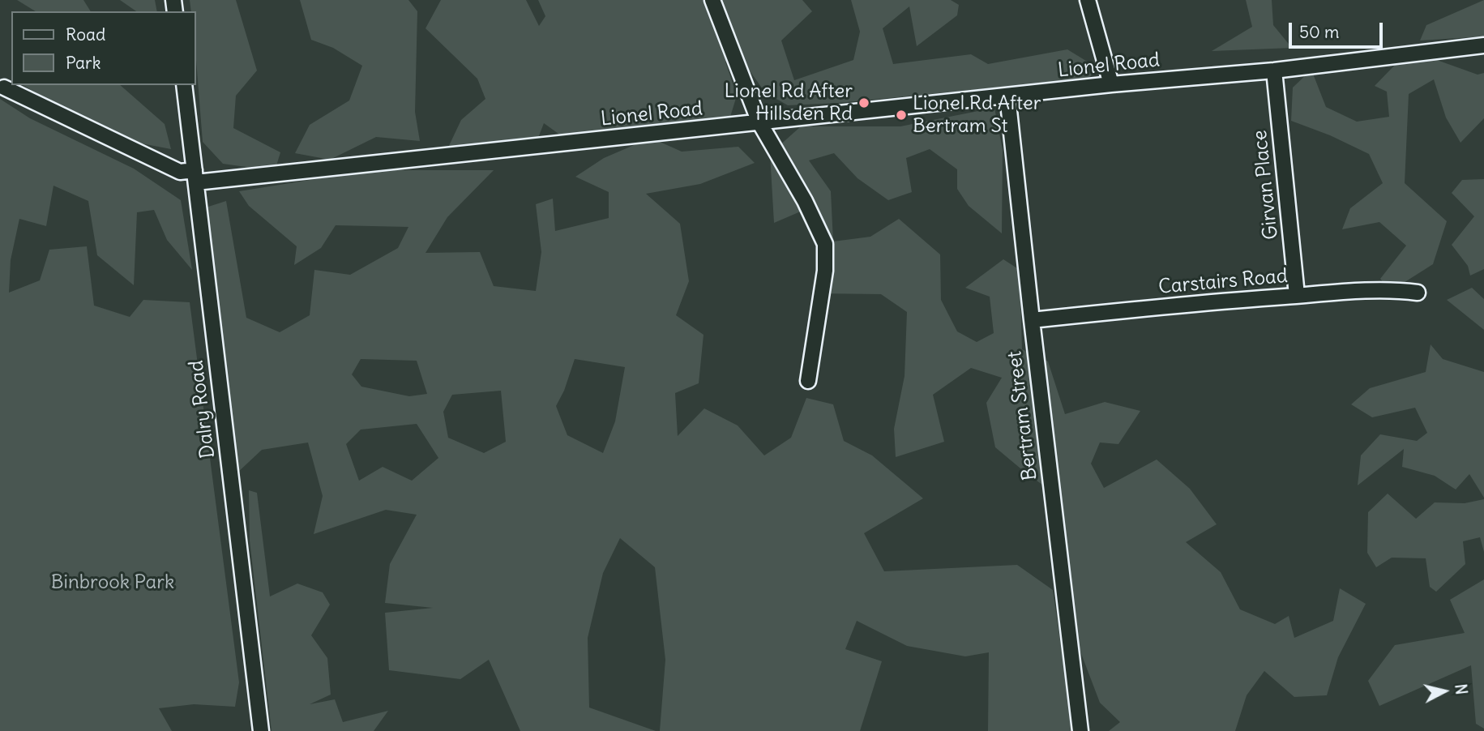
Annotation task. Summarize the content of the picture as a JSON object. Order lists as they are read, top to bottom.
{
  "streets": {
    "street": [
      "Lionel Road",
      "Girvan Place",
      "Carstairs Road",
      "Dalry Road",
      "Bertram Street"
    ]
  },
  "crossings": [
    ["Lionel Road", "Girvan Place"],
    ["Lionel Road", "Dalry Road"],
    ["Lionel Road", "Bertram Street"],
    ["Girvan Place", "Carstairs Road"],
    ["Carstairs Road", "Bertram Street"]
  ],
  "parks": ["Binbrook Park"],
  "places": ["Lionel Rd After Hillsden Rd", "Lionel Rd After Bertram St"],
  "legend": ["Road", "Park"],
  "scale_bar": "50 m",
  "north": "right"
}
